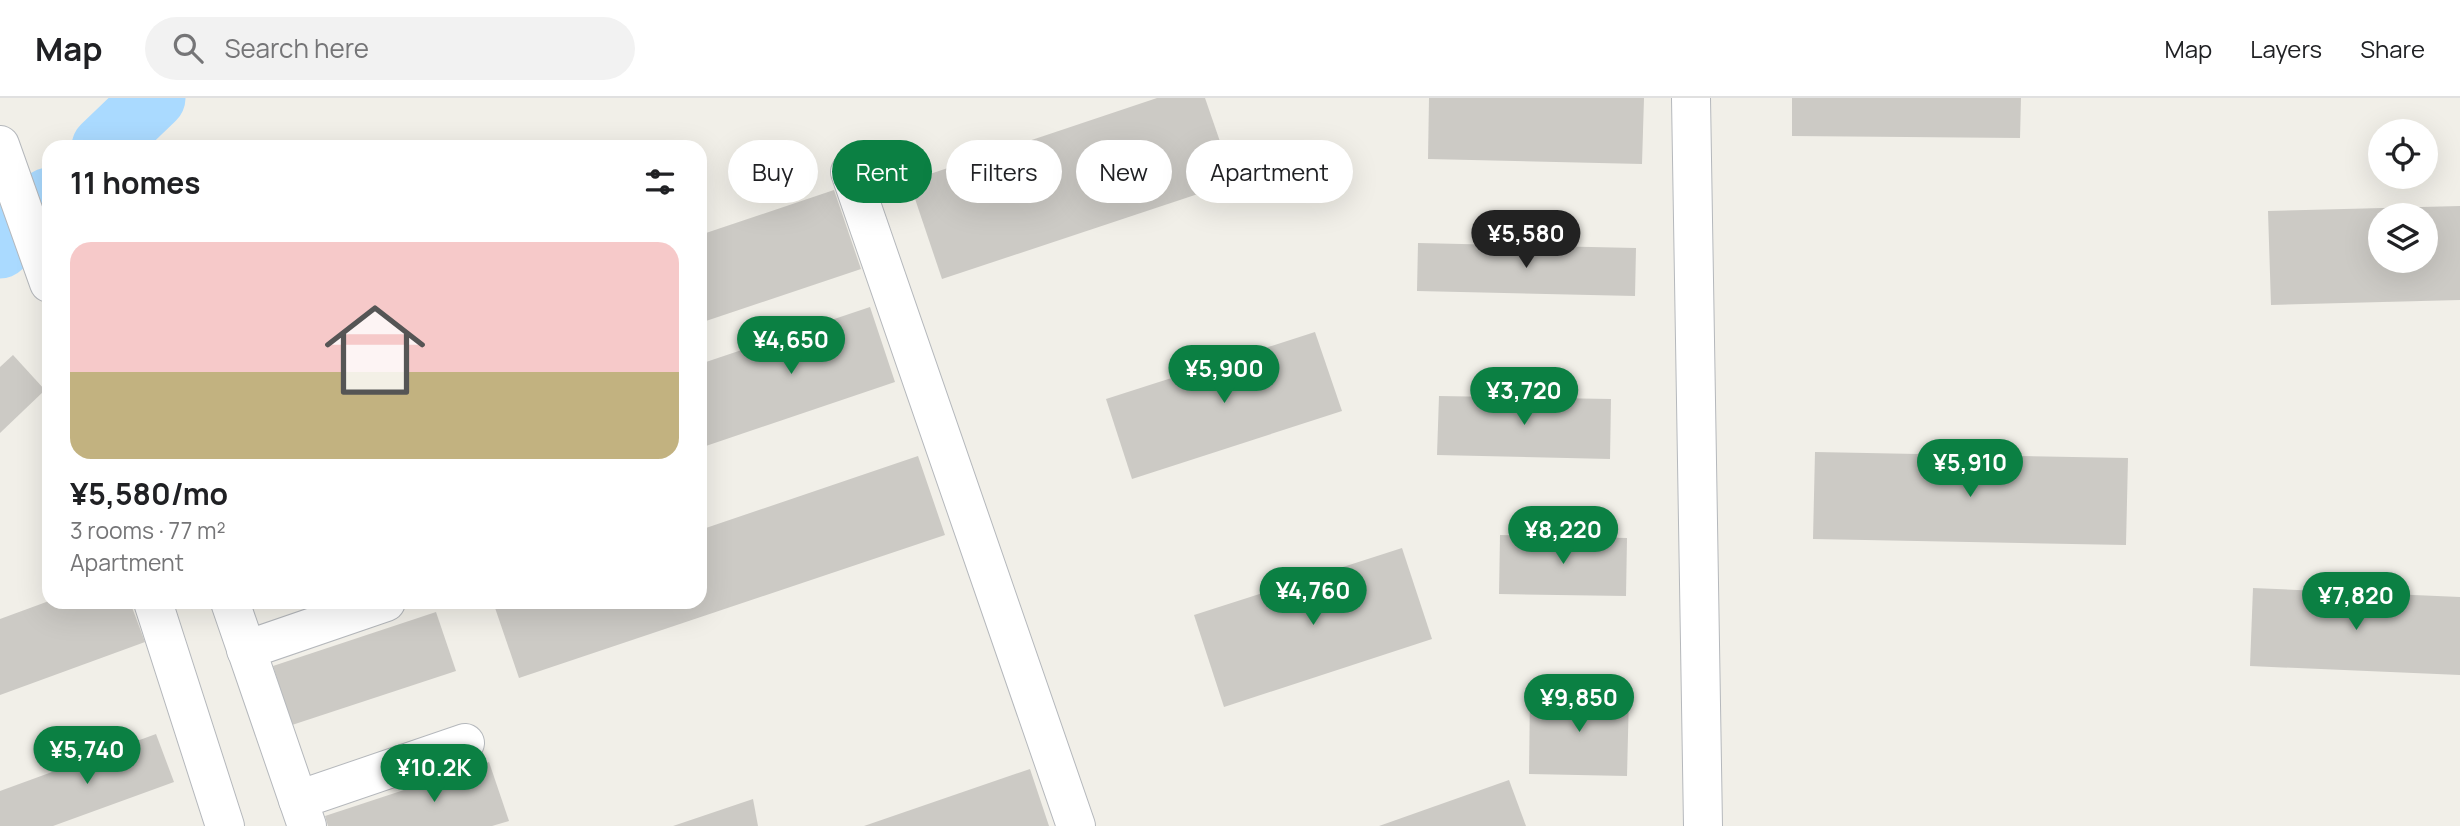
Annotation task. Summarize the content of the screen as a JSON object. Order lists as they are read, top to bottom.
{
  "page": {
    "header": "Map",
    "search": "Search here",
    "nav": ["Map", "Layers", "Share"],
    "chip": [
      "Buy",
      "Rent",
      "Filters",
      "New",
      "Apartment"
    ],
    "heading": "11 homes",
    "price": [
      "¥5,580",
      "¥4,650",
      "¥5,900",
      "¥3,720",
      "¥5,910",
      "¥8,220",
      "¥4,760",
      "¥7,820",
      "¥9,850",
      "¥5,740",
      "¥10.2K"
    ],
    "list": [
      {
        "name": "¥5,580/mo",
        "note": "3 rooms · 77 m² · Apartment"
      }
    ]
  }
}
